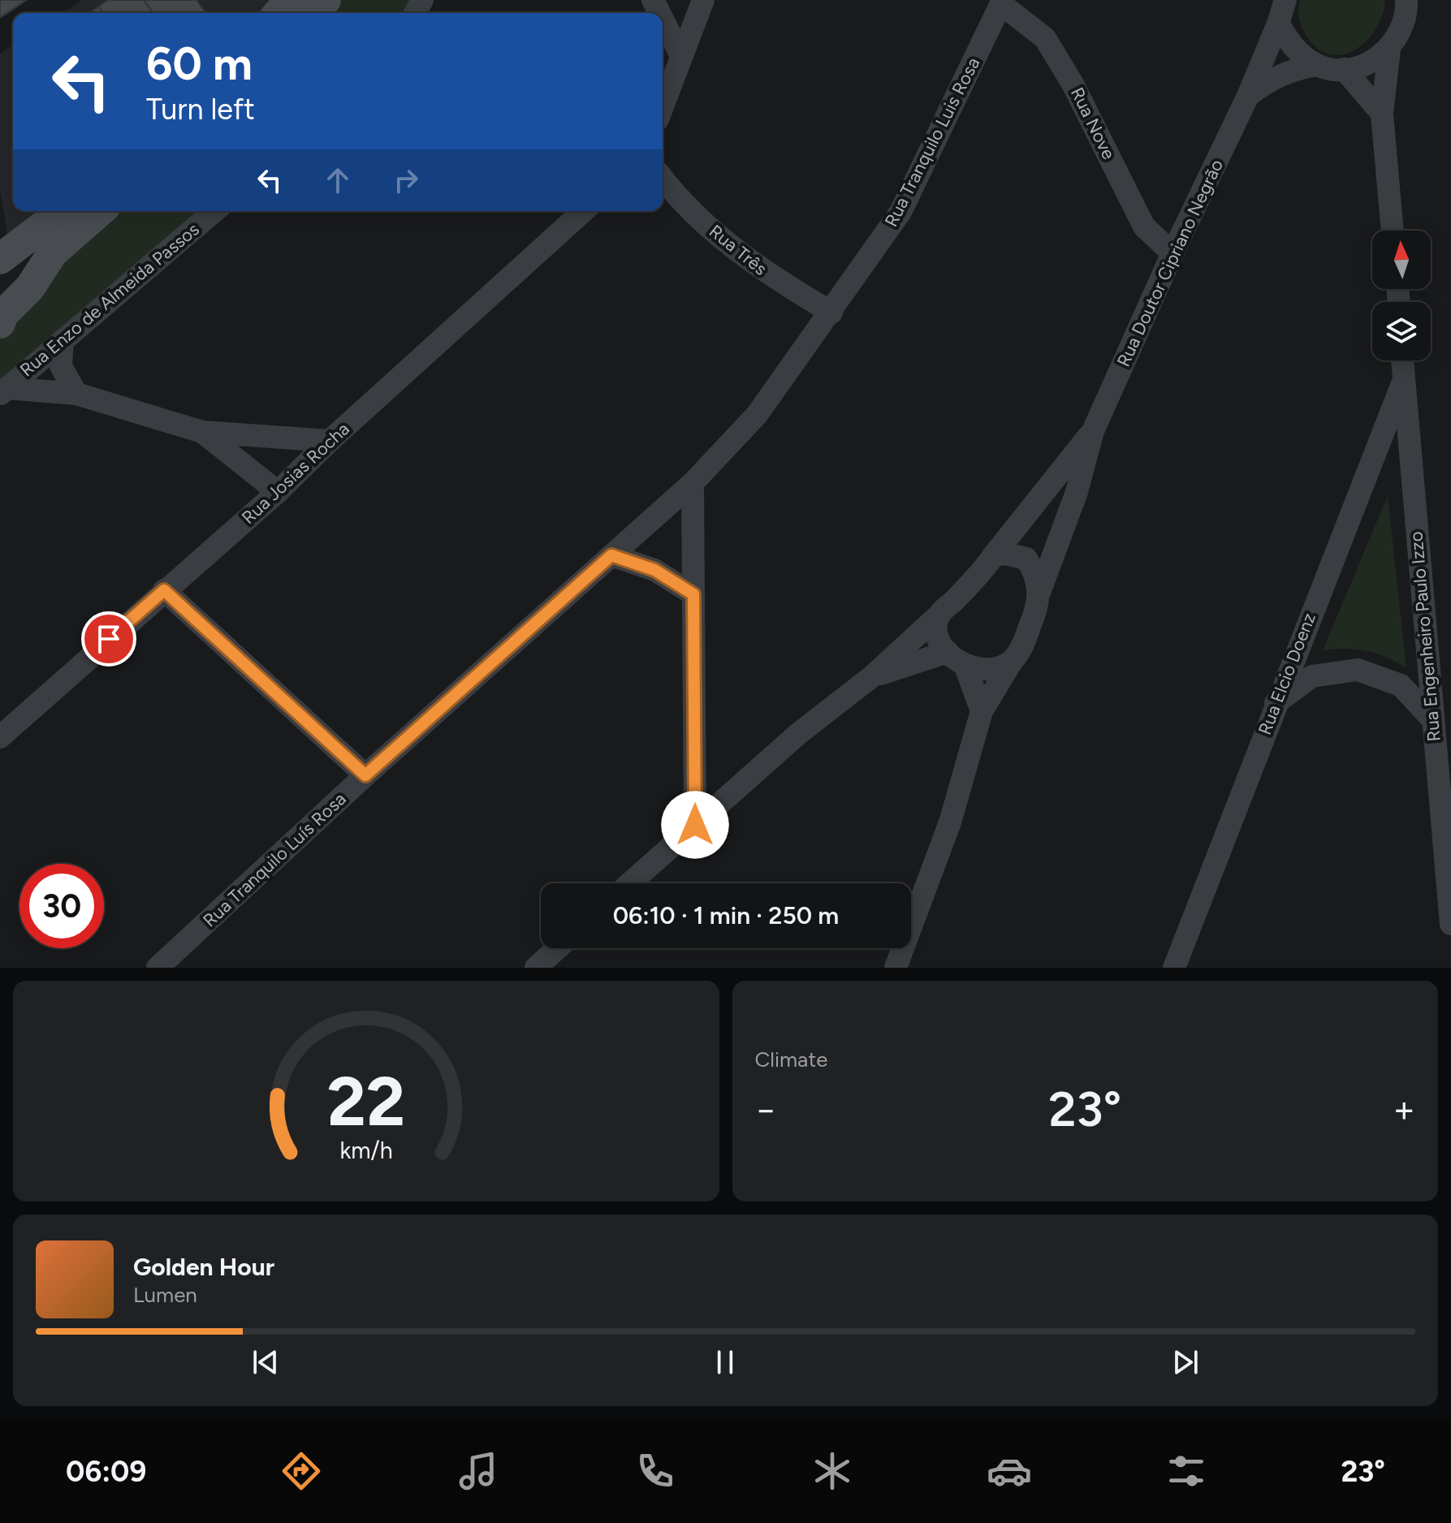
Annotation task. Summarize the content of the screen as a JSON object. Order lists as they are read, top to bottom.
{
  "streets": {
    "street": [
      "Rua Nove",
      "Rua Tranquilo Luis Rosa",
      "Rua Três",
      "Rua Doutor Cipriano Negrão",
      "Rua Enzo de Almeida Passos",
      "Rua Josias Rocha",
      "Rua Engenheiro Paulo Izzo",
      "Rua Elcio Doenz",
      "Rua Tranquilo Luís Rosa"
    ]
  },
  "crossings": [
    ["Rua Nove", "Rua Tranquilo Luis Rosa"],
    ["Rua Nove", "Rua Doutor Cipriano Negrão"],
    ["Rua Tranquilo Luis Rosa", "Rua Três"],
    ["Rua Tranquilo Luis Rosa", "Rua Tranquilo Luís Rosa"],
    ["Rua Três", "Rua Tranquilo Luís Rosa"],
    ["Rua Engenheiro Paulo Izzo", "Rua Elcio Doenz"]
  ],
  "north": "top",
  "page": {
    "turn": ["60 m", "Turn left"],
    "limit": "30",
    "trip": "06:10 · 1 min · 250 m",
    "tile": "Climate",
    "heat": ["−", "23°", "+"],
    "song": ["Golden Hour", "Lumen"],
    "tabs": ["06:09", "23°"],
    "gauge": ["22", "km/h"]
  }
}
